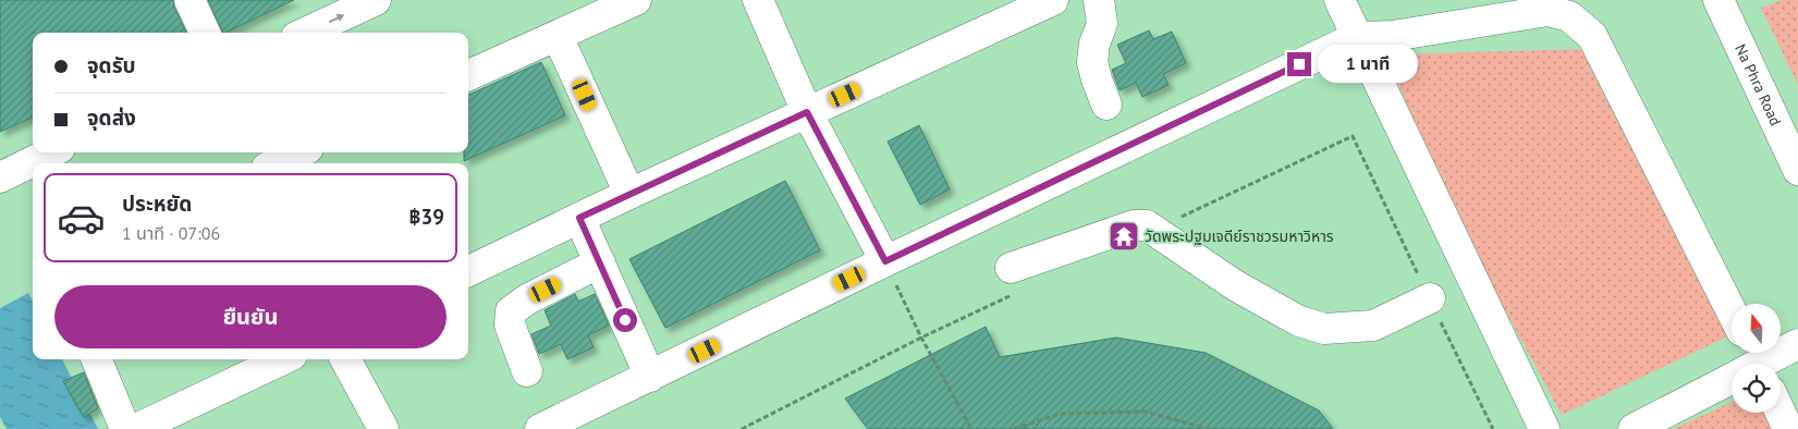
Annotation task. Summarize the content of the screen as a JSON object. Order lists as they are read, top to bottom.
{
  "streets": {
    "main road": ["Na Phra Road"]
  },
  "places": {
    "temple": ["วัดพระปฐมเจดีย์ราชวรมหาวิหาร"]
  },
  "north": "top",
  "page": {
    "banner": ["จุดรับ", "จุดส่ง"],
    "bubble": "1 นาที",
    "list": [
      {
        "name": "ประหยัด",
        "note": "1 นาที · 07:06",
        "value": "฿39"
      }
    ],
    "buttons": "ยืนยัน"
  }
}
